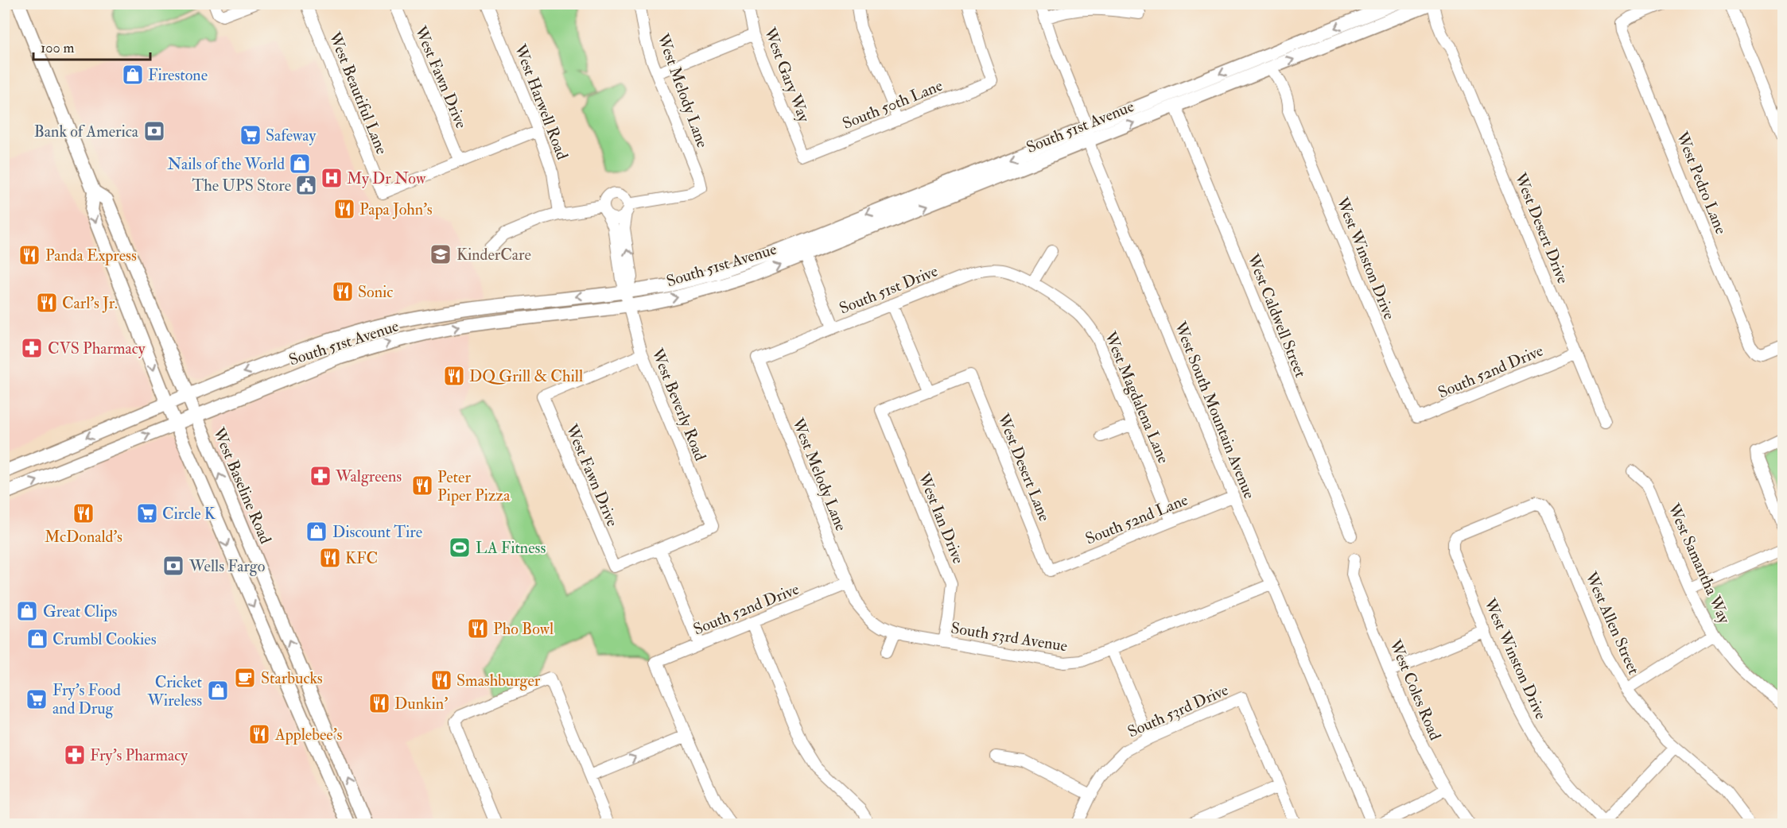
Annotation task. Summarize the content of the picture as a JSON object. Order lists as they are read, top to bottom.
{
  "streets": {
    "main road": ["South 51st Avenue", "West Baseline Road"],
    "street": [
      "West Gary Way",
      "West Fawn Drive",
      "West Melody Lane",
      "West Beautiful Lane",
      "West Harwell Road",
      "South 50th Lane",
      "West Pedro Lane",
      "West Desert Drive",
      "West Winston Drive",
      "South 51st Drive",
      "West Caldwell Street",
      "South 52nd Drive",
      "West Magdalena Lane",
      "West Beverly Road",
      "West South Mountain Avenue",
      "West Desert Lane",
      "West Ian Drive",
      "South 52nd Lane",
      "West Samantha Way",
      "West Allen Street",
      "South 53rd Avenue",
      "West Coles Road",
      "South 53rd Drive"
    ]
  },
  "crossings": [
    ["West Gary Way", "South 50th Lane"],
    ["West Fawn Drive", "West Beautiful Lane"],
    ["West Fawn Drive", "West Beverly Road"],
    ["West Melody Lane", "South 51st Drive"],
    ["West Melody Lane", "South 52nd Drive"],
    ["West Melody Lane", "West Beverly Road"],
    ["West Melody Lane", "South 53rd Avenue"],
    ["South 51st Avenue", "West Desert Drive"],
    ["South 51st Avenue", "West Winston Drive"],
    ["South 51st Avenue", "West Caldwell Street"],
    ["South 51st Avenue", "West Beverly Road"],
    ["South 51st Avenue", "West South Mountain Avenue"],
    ["South 51st Avenue", "West Baseline Road"],
    ["West Desert Drive", "South 52nd Drive"],
    ["West Winston Drive", "South 52nd Drive"],
    ["West Winston Drive", "West Allen Street"],
    ["South 51st Drive", "West Magdalena Lane"],
    ["West Magdalena Lane", "South 52nd Lane"],
    ["West South Mountain Avenue", "South 52nd Lane"],
    ["West South Mountain Avenue", "South 53rd Avenue"],
    ["West Desert Lane", "West Ian Drive"],
    ["West Desert Lane", "South 52nd Lane"],
    ["West Ian Drive", "South 53rd Avenue"]
  ],
  "places": {
    "shop": [
      "Firestone",
      "Nails of the World",
      "Discount Tire",
      "Great Clips",
      "Crumbl Cookies",
      "Cricket Wireless"
    ],
    "bank": ["Bank of America", "Wells Fargo"],
    "supermarket": ["Safeway", "Circle K", "Fry's Food and Drug"],
    "hospital": ["My Dr Now"],
    "public building": ["The UPS Store"],
    "restaurant": [
      "Papa John's",
      "Panda Express",
      "Sonic",
      "Carl's Jr.",
      "DQ Grill & Chill",
      "Peter Piper Pizza",
      "McDonald's",
      "KFC",
      "Pho Bowl",
      "Smashburger",
      "Dunkin'",
      "Applebee's"
    ],
    "school or university": ["KinderCare"],
    "pharmacy": ["CVS Pharmacy", "Walgreens", "Fry's Pharmacy"],
    "sports": ["LA Fitness"],
    "cafe": ["Starbucks"]
  },
  "scale_bar": "100 m"
}
